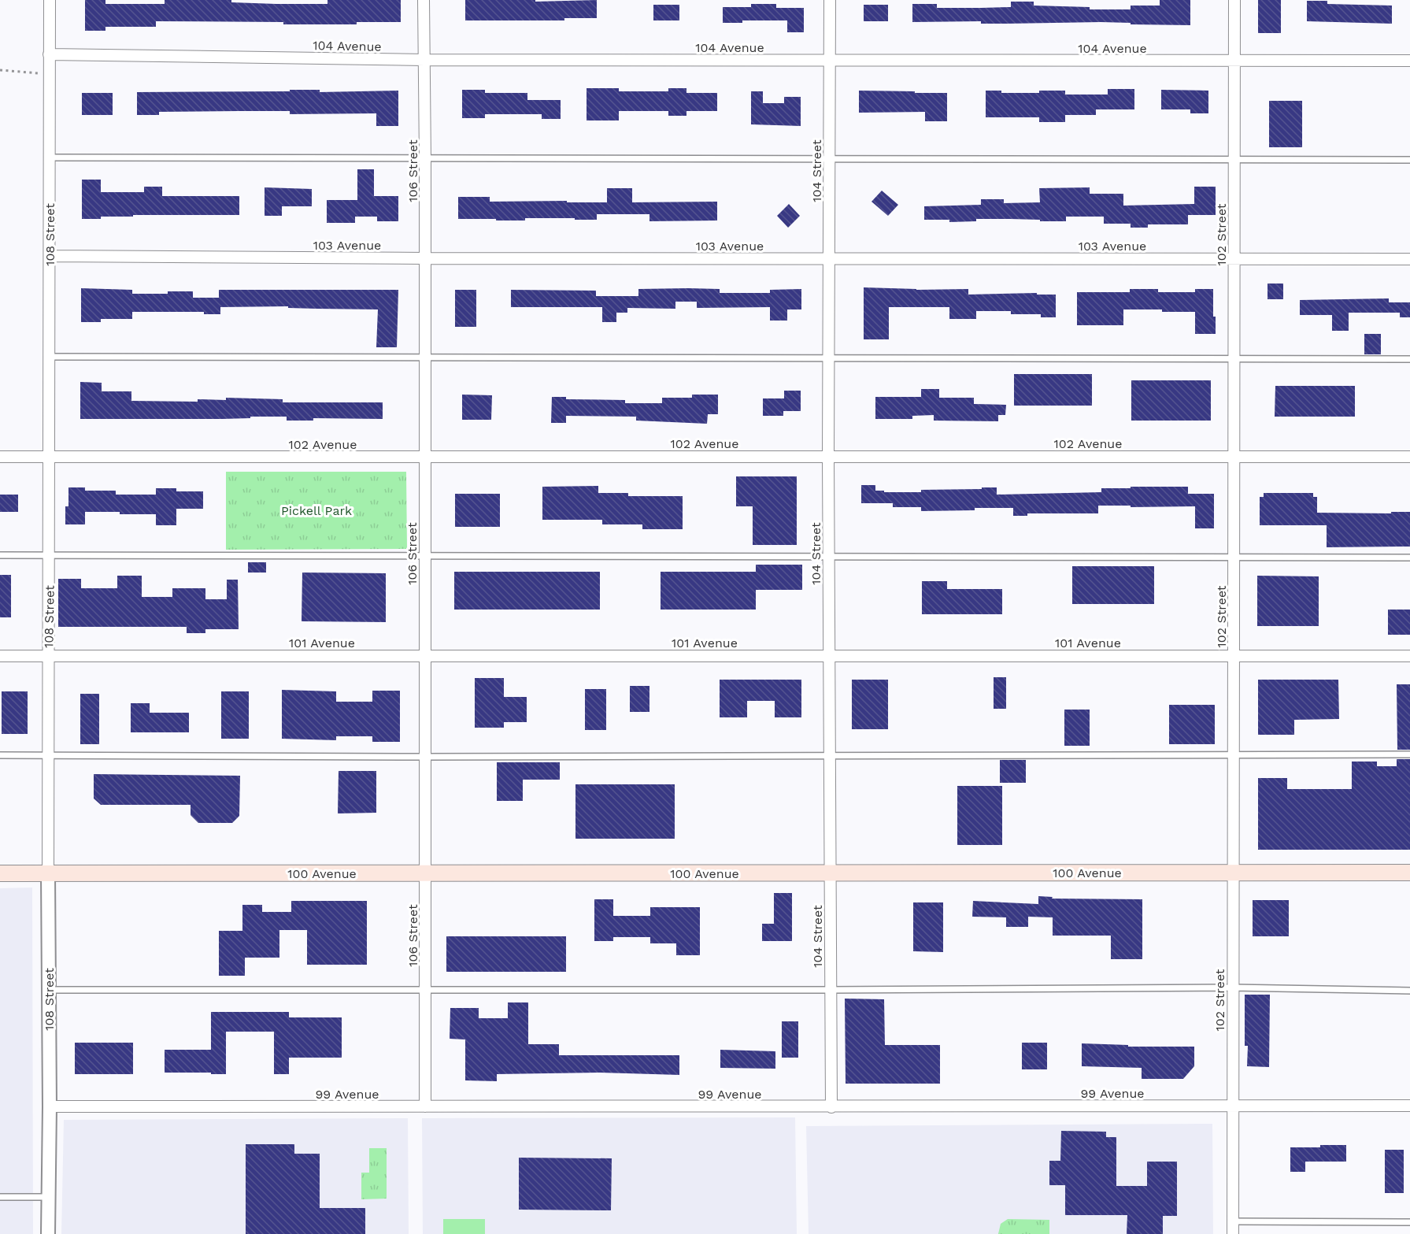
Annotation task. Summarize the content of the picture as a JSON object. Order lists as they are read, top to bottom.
{
  "streets": {
    "main road": ["100 Avenue"],
    "street": [
      "104 Avenue",
      "106 Street",
      "104 Street",
      "108 Street",
      "102 Street",
      "103 Avenue",
      "102 Avenue",
      "101 Avenue",
      "99 Avenue"
    ]
  },
  "crossings": [
    ["104 Avenue", "106 Street"],
    ["104 Avenue", "104 Street"],
    ["104 Avenue", "108 Street"],
    ["104 Avenue", "102 Street"],
    ["106 Street", "103 Avenue"],
    ["106 Street", "102 Avenue"],
    ["106 Street", "101 Avenue"],
    ["106 Street", "100 Avenue"],
    ["106 Street", "99 Avenue"],
    ["104 Street", "103 Avenue"],
    ["104 Street", "102 Avenue"],
    ["104 Street", "101 Avenue"],
    ["104 Street", "100 Avenue"],
    ["104 Street", "99 Avenue"],
    ["108 Street", "103 Avenue"],
    ["108 Street", "102 Avenue"],
    ["108 Street", "101 Avenue"],
    ["108 Street", "100 Avenue"],
    ["108 Street", "99 Avenue"],
    ["102 Street", "103 Avenue"],
    ["102 Street", "102 Avenue"],
    ["102 Street", "101 Avenue"],
    ["102 Street", "100 Avenue"],
    ["102 Street", "99 Avenue"]
  ],
  "parks": ["Pickell Park"]
}
